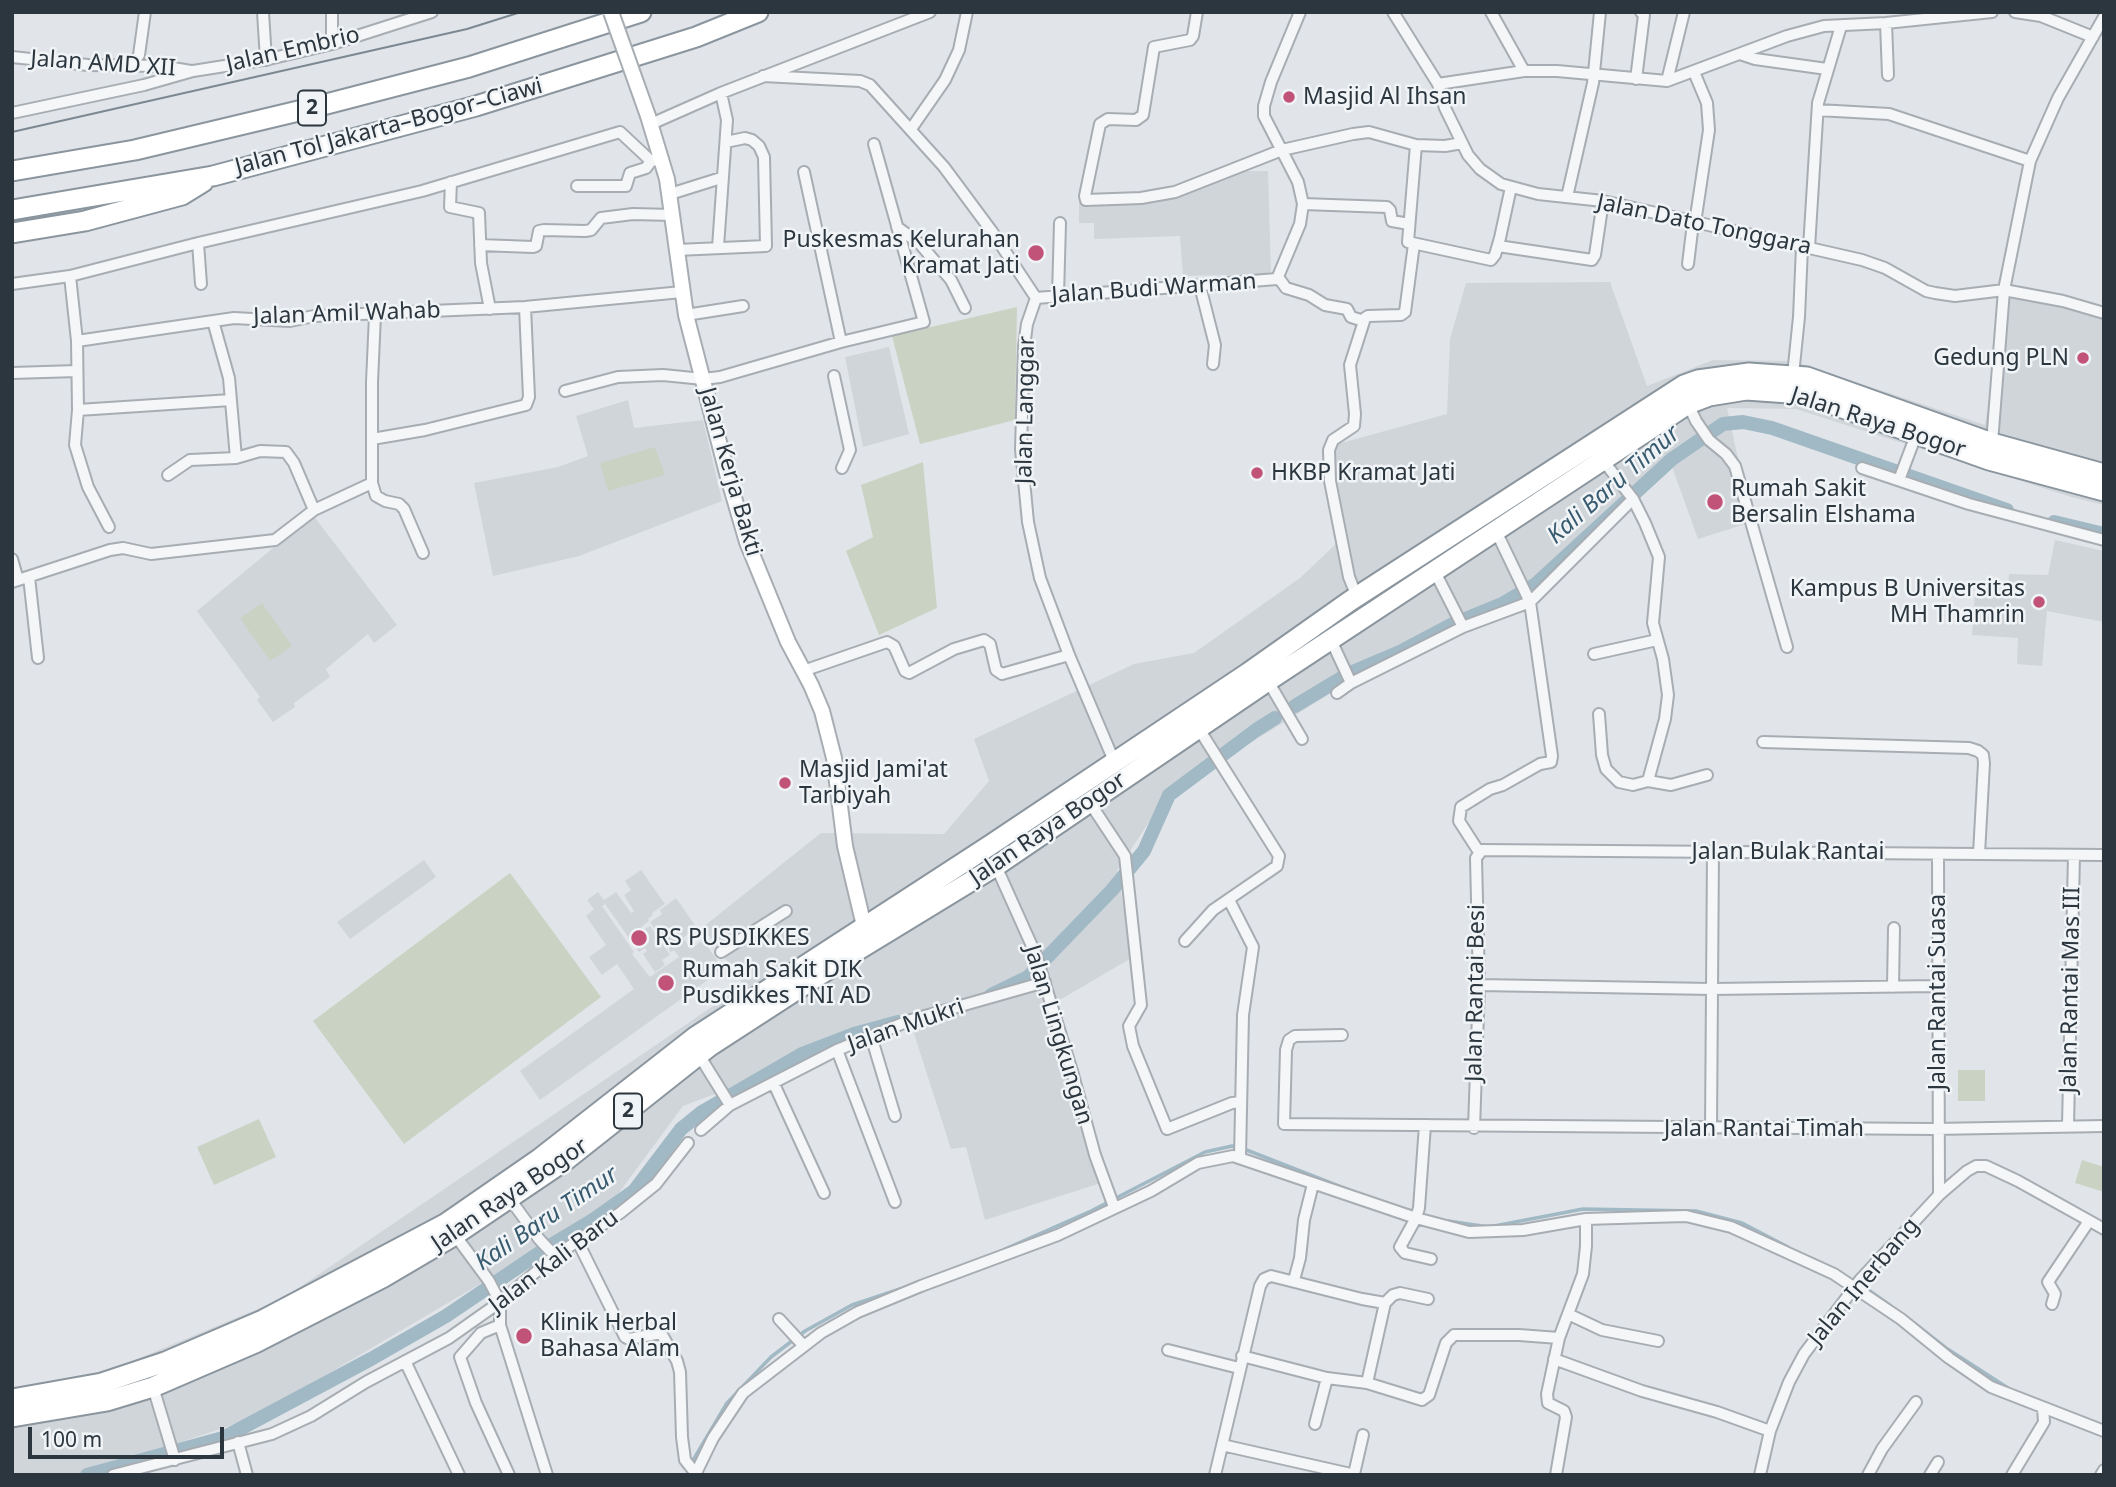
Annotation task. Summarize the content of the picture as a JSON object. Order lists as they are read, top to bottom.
{
  "streets": {
    "highway": ["2", "Jalan Tol Jakarta–Bogor–Ciawi", "Jalan Raya Bogor"],
    "street": [
      "Jalan Embrio",
      "Jalan AMD XII",
      "Jalan Dato Tonggara",
      "Jalan Budi Warman",
      "Jalan Amil Wahab",
      "Jalan Langgar",
      "Jalan Kerja Bakti",
      "Jalan Bulak Rantai",
      "Jalan Rantai Mas III",
      "Jalan Rantai Suasa",
      "Jalan Rantai Besi",
      "Jalan Mukri",
      "Jalan Lingkungan",
      "Jalan Rantai Timah",
      "Jalan Kali Baru",
      "Jalan Inerbang"
    ]
  },
  "crossings": [
    ["Jalan Embrio", "Jalan AMD XII"],
    ["Jalan Budi Warman", "Jalan Langgar"],
    ["Jalan Amil Wahab", "Jalan Kerja Bakti"],
    ["Jalan Langgar", "Jalan Raya Bogor"],
    ["Jalan Raya Bogor", "Jalan Kerja Bakti"],
    ["Jalan Raya Bogor", "Jalan Lingkungan"],
    ["Jalan Bulak Rantai", "Jalan Rantai Mas III"],
    ["Jalan Bulak Rantai", "Jalan Rantai Suasa"],
    ["Jalan Bulak Rantai", "Jalan Rantai Besi"],
    ["Jalan Rantai Mas III", "Jalan Rantai Timah"],
    ["Jalan Rantai Suasa", "Jalan Rantai Timah"],
    ["Jalan Rantai Besi", "Jalan Rantai Timah"],
    ["Jalan Mukri", "Jalan Lingkungan"]
  ],
  "water": ["Kali Baru Timur"],
  "places": [
    "Masjid Al Ihsan",
    "Puskesmas Kelurahan Kramat Jati",
    "Gedung PLN",
    "HKBP Kramat Jati",
    "Rumah Sakit Bersalin Elshama",
    "Kampus B Universitas MH Thamrin",
    "Masjid Jami'at Tarbiyah",
    "RS PUSDIKKES",
    "Rumah Sakit DIK Pusdikkes TNI AD",
    "Klinik Herbal Bahasa Alam"
  ],
  "scale_bar": "100 m"
}
